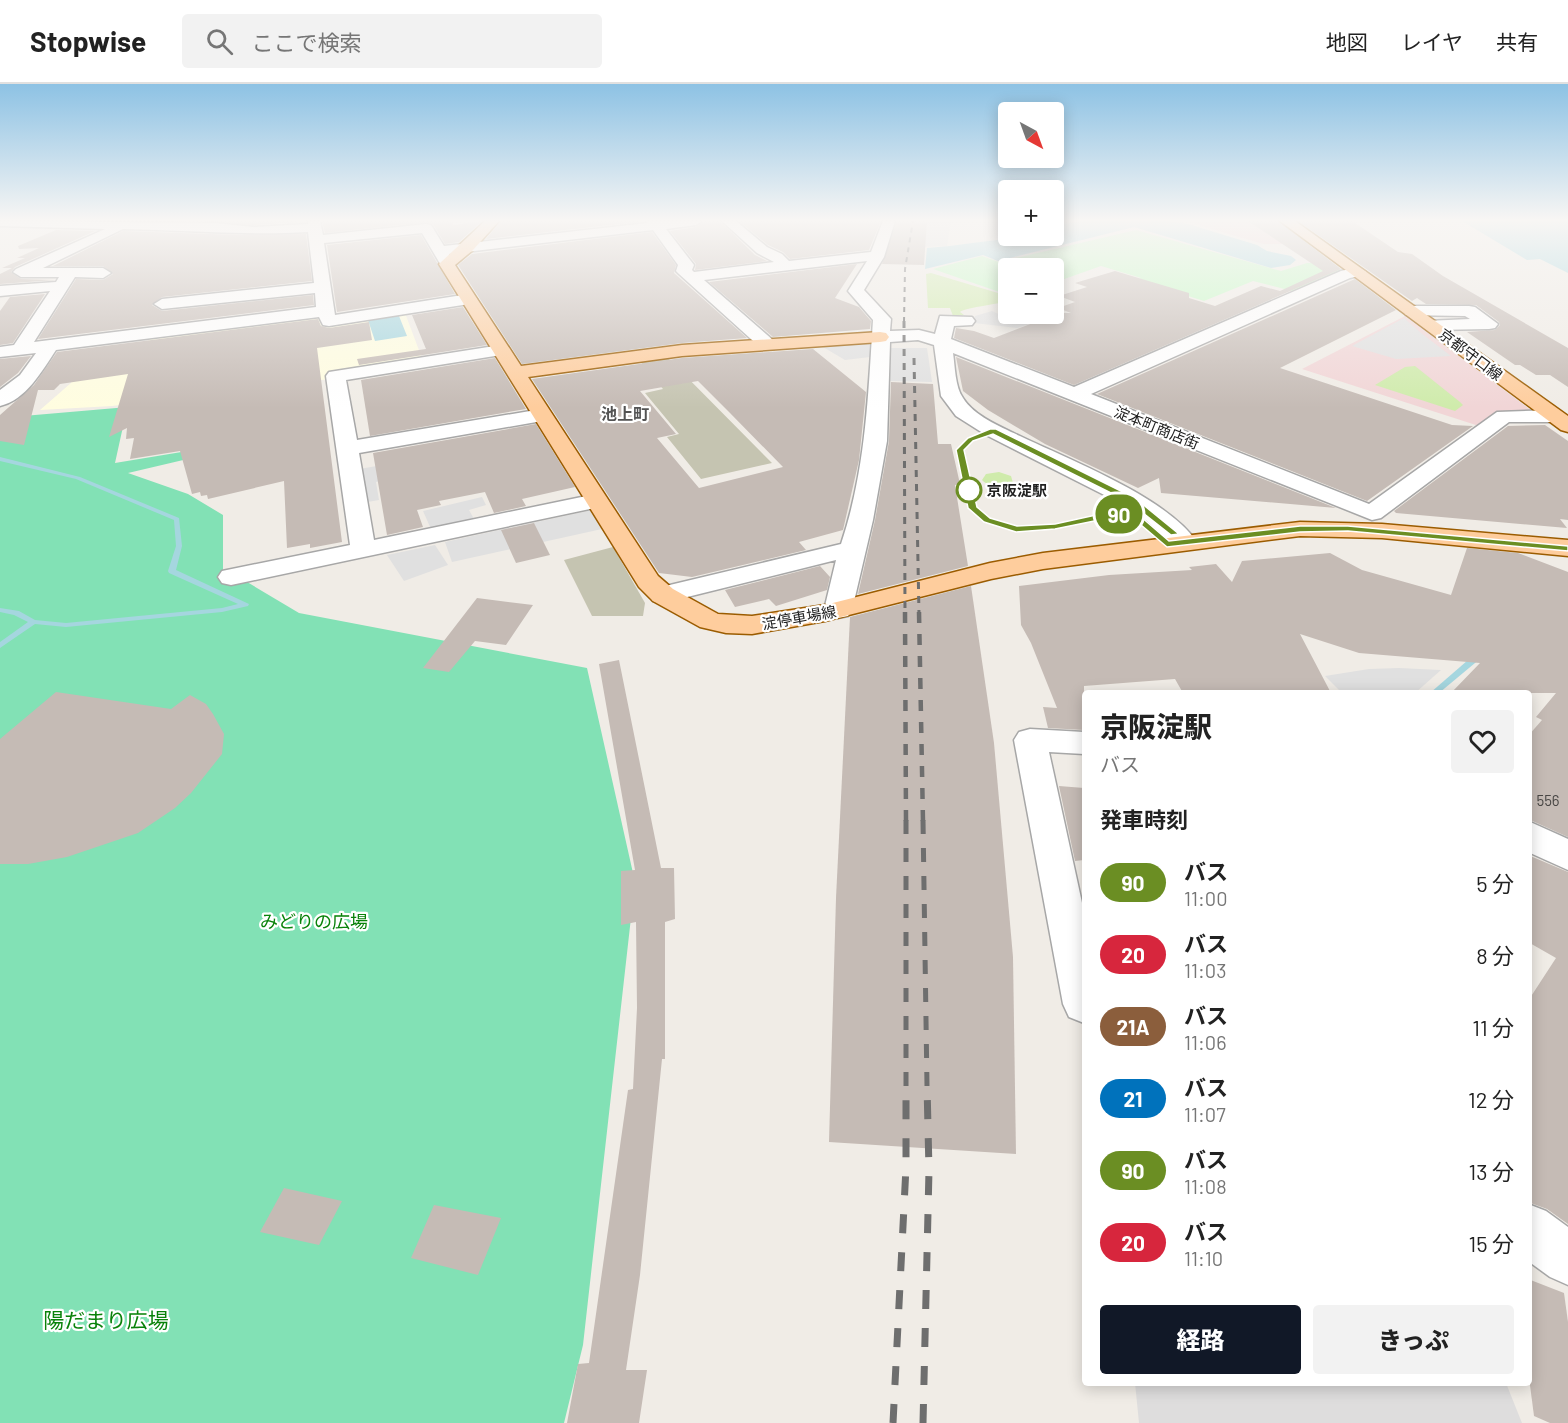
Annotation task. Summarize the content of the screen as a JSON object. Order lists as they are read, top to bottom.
{
  "streets": {
    "main road": ["京都守口線", "淀停車場線"],
    "street": ["淀本町商店街"]
  },
  "crossings": [
    ["淀本町商店街", "淀停車場線"]
  ],
  "districts": ["池上町"],
  "parks": ["みどりの広場", "陽だまり広場"],
  "places": ["京阪淀駅"],
  "lines": ["bus line 90"],
  "house_numbers": ["556"],
  "north": "bottom right",
  "page": {
    "header": "Stopwise",
    "search": "ここで検索",
    "nav": ["地図", "レイヤ", "共有"],
    "on_map": "90",
    "map_buttons": ["+", "−"],
    "heading": [
      ["京阪淀駅", "バス"],
      "発車時刻"
    ],
    "list": [
      {
        "mark": "90",
        "name": "バス",
        "note": "11:00",
        "value": "5 分"
      },
      {
        "mark": "20",
        "name": "バス",
        "note": "11:03",
        "value": "8 分"
      },
      {
        "mark": "21A",
        "name": "バス",
        "note": "11:06",
        "value": "11 分"
      },
      {
        "mark": "21",
        "name": "バス",
        "note": "11:07",
        "value": "12 分"
      },
      {
        "mark": "90",
        "name": "バス",
        "note": "11:08",
        "value": "13 分"
      },
      {
        "mark": "20",
        "name": "バス",
        "note": "11:10",
        "value": "15 分"
      }
    ],
    "buttons": ["経路", "きっぷ"]
  }
}
